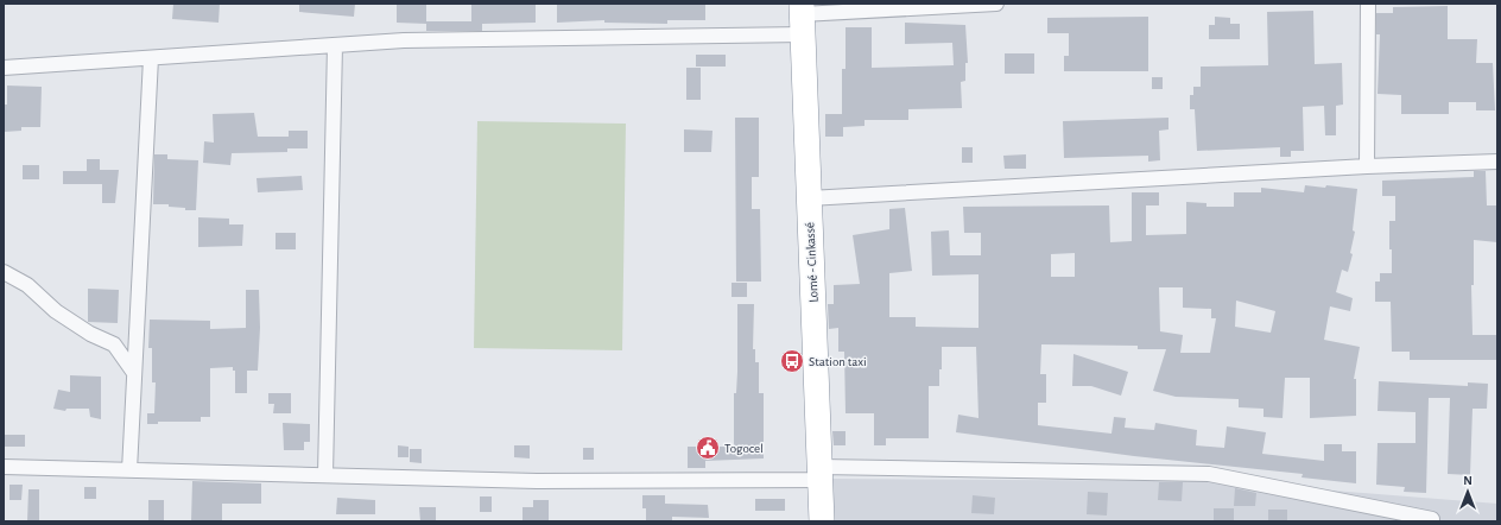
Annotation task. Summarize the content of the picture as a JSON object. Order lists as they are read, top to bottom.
{
  "streets": {
    "highway": ["Lomé - Cinkassé"]
  },
  "places": {
    "bus stop": ["Station taxi"],
    "public building": ["Togocel"]
  },
  "north": "top"
}
